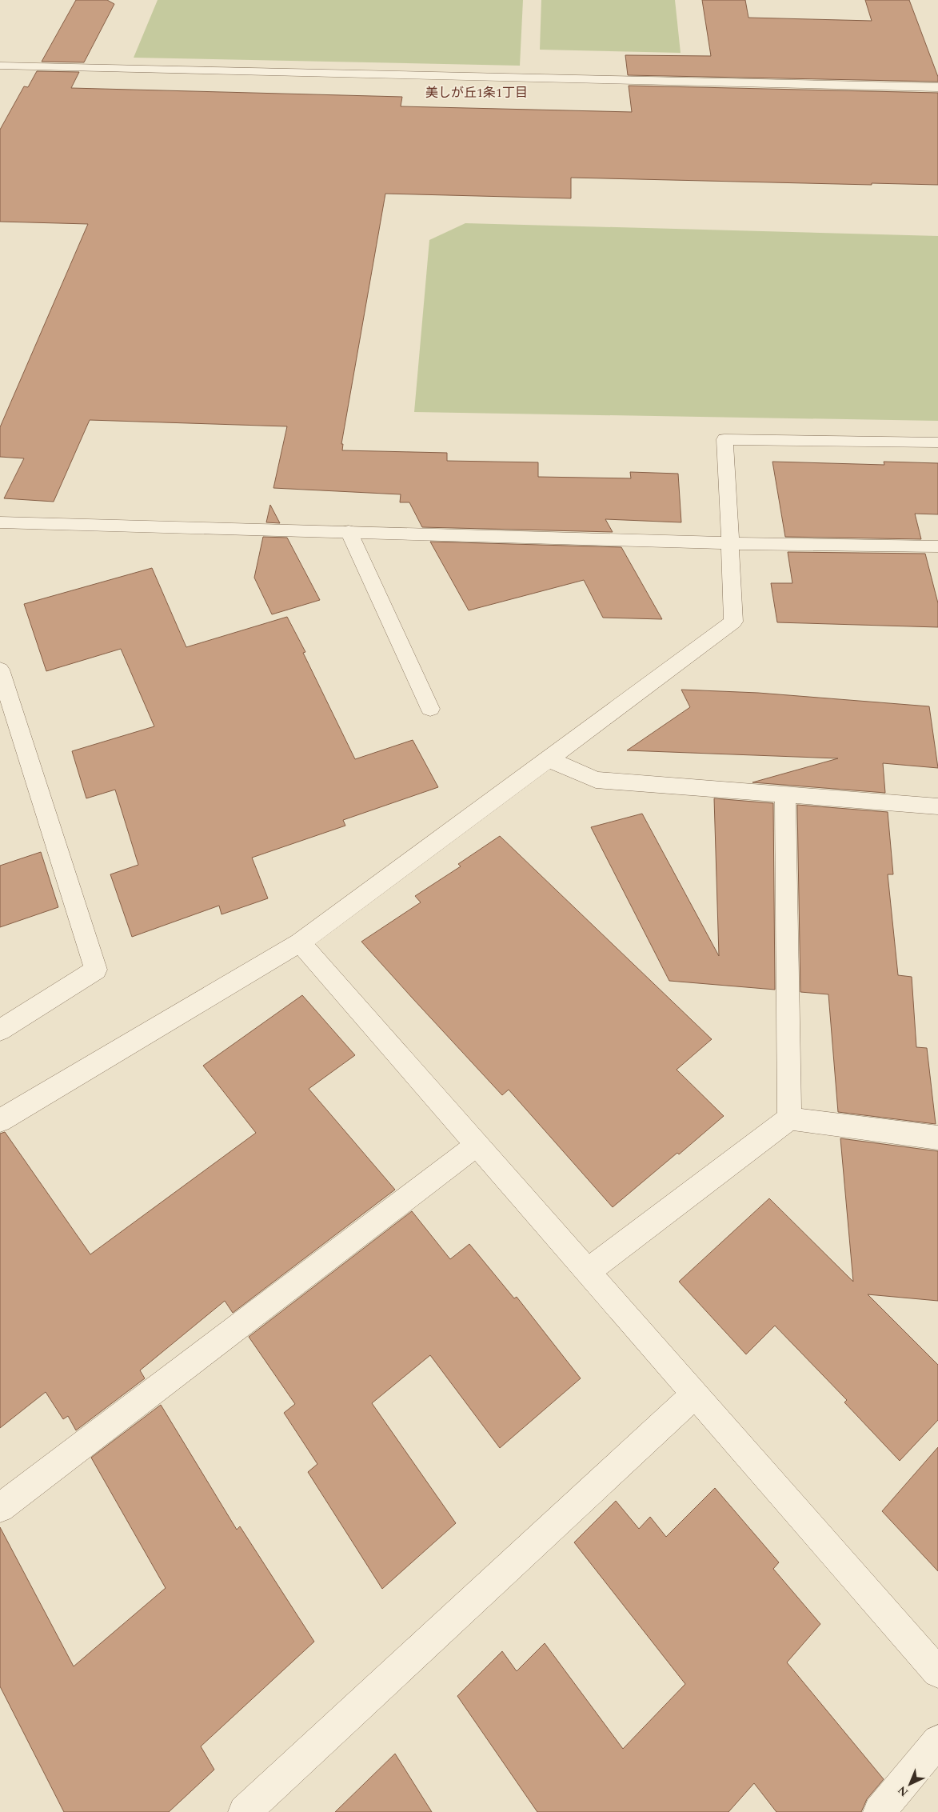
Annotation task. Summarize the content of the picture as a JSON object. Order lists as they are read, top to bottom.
{
  "districts": ["美しが丘1条1丁目"],
  "north": "bottom left"
}
